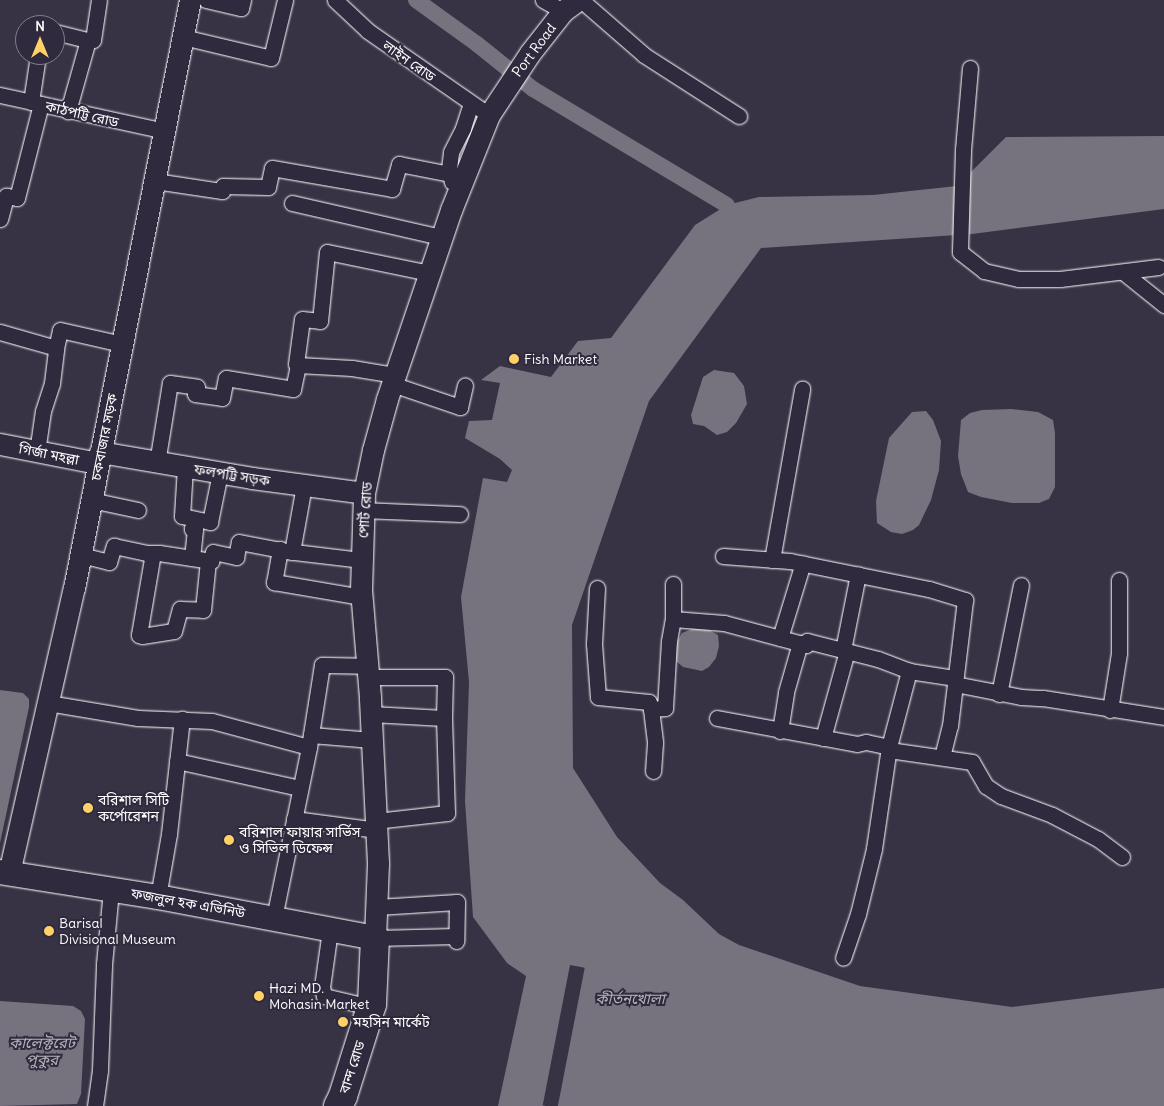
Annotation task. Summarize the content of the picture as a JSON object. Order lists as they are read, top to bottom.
{
  "streets": {
    "highway": ["বান্দ রোড"],
    "main road": [
      "Port Road",
      "চকবাজার সড়ক",
      "গির্জা মহল্লা",
      "ফলপট্টি সড়ক",
      "পোর্ট রোড",
      "ফজলুল হক এভিনিউ"
    ],
    "street": ["লাইন রোড", "কাঠপট্টি রোড"]
  },
  "crossings": [
    ["Port Road", "লাইন রোড"],
    ["Port Road", "পোর্ট রোড"],
    ["লাইন রোড", "পোর্ট রোড"],
    ["কাঠপট্টি রোড", "চকবাজার সড়ক"],
    ["চকবাজার সড়ক", "গির্জা মহল্লা"],
    ["চকবাজার সড়ক", "ফলপট্টি সড়ক"],
    ["চকবাজার সড়ক", "ফজলুল হক এভিনিউ"],
    ["গির্জা মহল্লা", "ফলপট্টি সড়ক"],
    ["ফলপট্টি সড়ক", "পোর্ট রোড"],
    ["পোর্ট রোড", "ফজলুল হক এভিনিউ"],
    ["পোর্ট রোড", "বান্দ রোড"],
    ["ফজলুল হক এভিনিউ", "বান্দ রোড"]
  ],
  "water": ["কীর্তনখোলা", "কালেক্টরেট পুকুর"],
  "places": [
    "Fish Market",
    "বরিশাল সিটি কর্পোরেশন",
    "বরিশাল ফায়ার সার্ভিস ও সিভিল ডিফেন্স",
    "Barisal Divisional Museum",
    "Hazi MD. Mohasin Market",
    "মহসিন মার্কেট"
  ],
  "north": "top"
}
